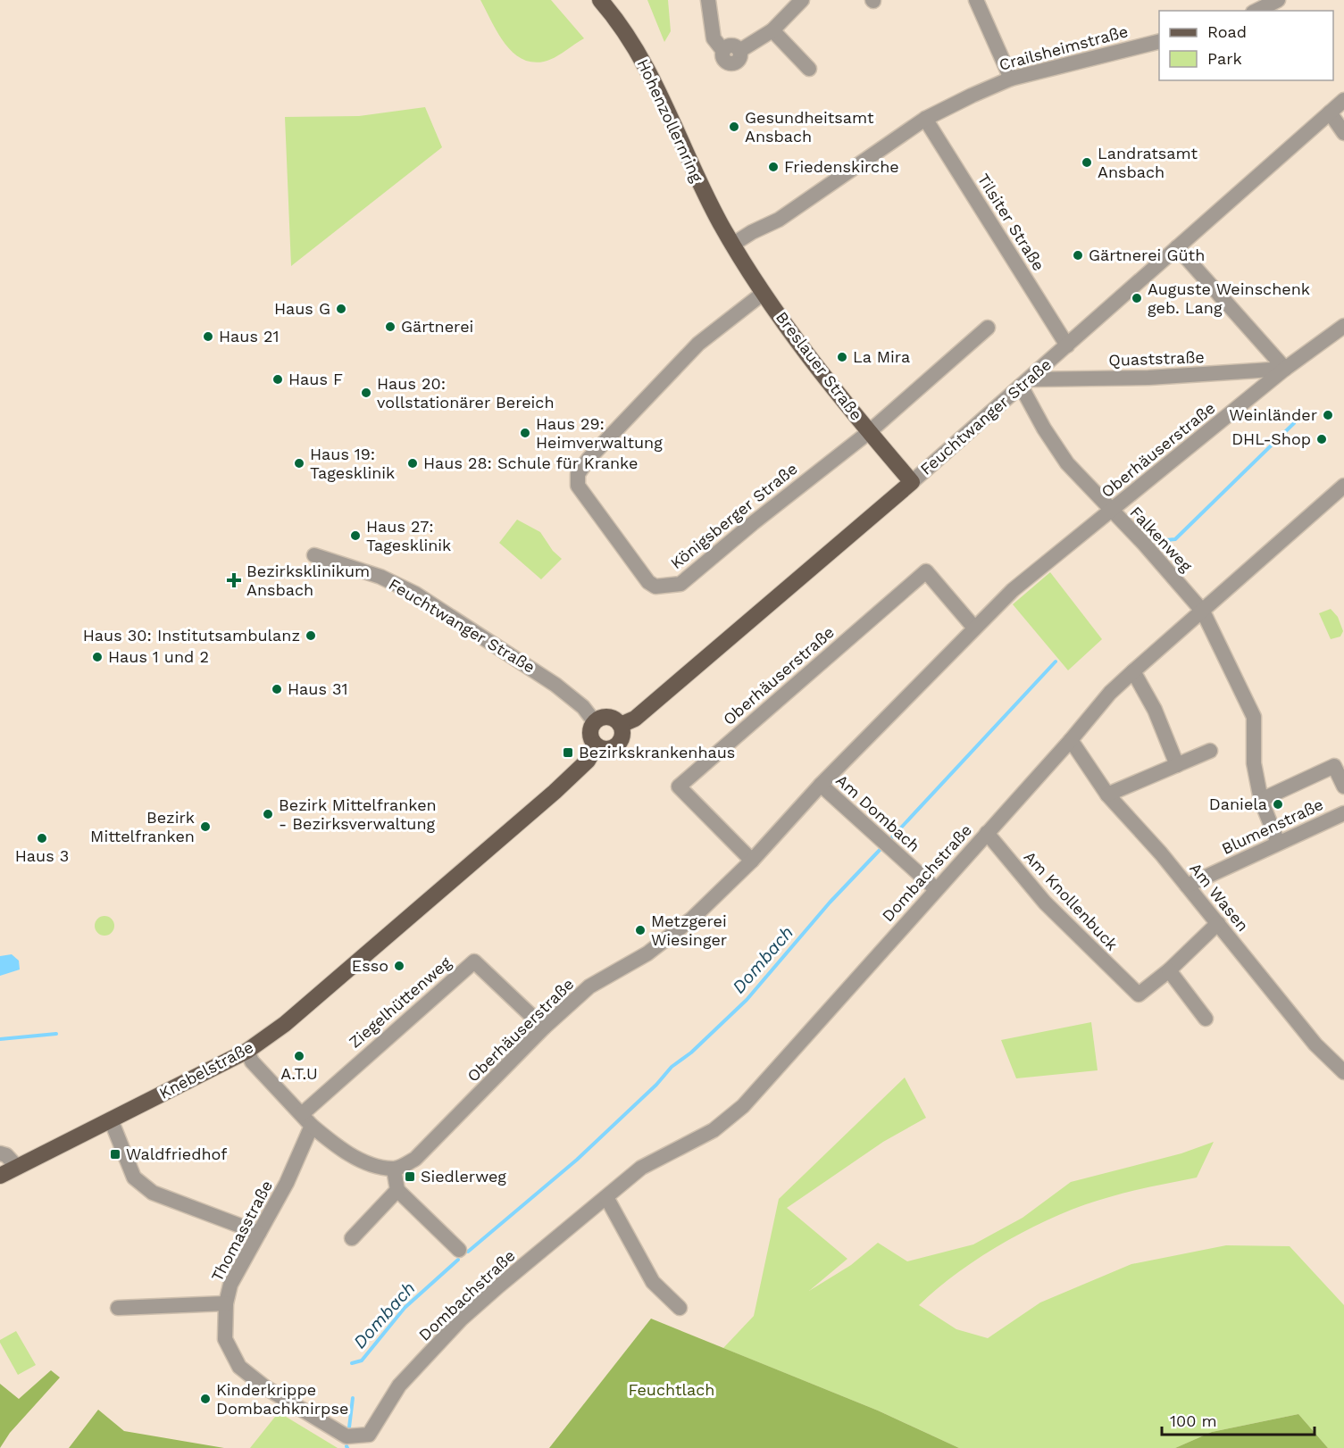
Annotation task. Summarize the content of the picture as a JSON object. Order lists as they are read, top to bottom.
{
  "streets": {
    "main road": [
      "Hohenzollernring",
      "Breslauer Straße",
      "Feuchtwanger Straße",
      "Knebelstraße"
    ],
    "street": [
      "Crailsheimstraße",
      "Tilsiter Straße",
      "Quaststraße",
      "Oberhäuserstraße",
      "Königsberger Straße",
      "Falkenweg",
      "Am Dombach",
      "Blumenstraße",
      "Dombachstraße",
      "Am Wasen",
      "Am Knollenbuck",
      "Ziegelhüttenweg",
      "Thomasstraße"
    ]
  },
  "crossings": [
    ["Crailsheimstraße", "Hohenzollernring"],
    ["Crailsheimstraße", "Tilsiter Straße"],
    ["Crailsheimstraße", "Breslauer Straße"],
    ["Hohenzollernring", "Breslauer Straße"],
    ["Tilsiter Straße", "Feuchtwanger Straße"],
    ["Quaststraße", "Feuchtwanger Straße"],
    ["Quaststraße", "Oberhäuserstraße"],
    ["Quaststraße", "Falkenweg"],
    ["Breslauer Straße", "Feuchtwanger Straße"],
    ["Breslauer Straße", "Königsberger Straße"],
    ["Feuchtwanger Straße", "Falkenweg"],
    ["Feuchtwanger Straße", "Knebelstraße"],
    ["Oberhäuserstraße", "Falkenweg"],
    ["Oberhäuserstraße", "Am Dombach"],
    ["Oberhäuserstraße", "Ziegelhüttenweg"],
    ["Falkenweg", "Blumenstraße"],
    ["Falkenweg", "Dombachstraße"],
    ["Am Dombach", "Dombachstraße"],
    ["Blumenstraße", "Am Wasen"],
    ["Dombachstraße", "Am Wasen"],
    ["Dombachstraße", "Am Knollenbuck"],
    ["Dombachstraße", "Thomasstraße"]
  ],
  "water": ["Dombach"],
  "parks": ["Feuchtlach"],
  "places": {
    "other": [
      "Gesundheitsamt Ansbach",
      "Landratsamt Ansbach",
      "Friedenskirche",
      "Gärtnerei Güth",
      "Auguste Weinschenk geb. Lang",
      "Haus G",
      "Gärtnerei",
      "Haus 21",
      "La Mira",
      "Haus F",
      "Haus 20: vollstationärer Bereich",
      "Weinländer",
      "Haus 29: Heimverwaltung",
      "DHL-Shop",
      "Haus 19: Tagesklinik",
      "Haus 28: Schule für Kranke",
      "Haus 27: Tagesklinik",
      "Haus 30: Institutsambulanz",
      "Haus 1 und 2",
      "Haus 31",
      "Daniela",
      "Bezirk Mittelfranken - Bezirksverwaltung",
      "Bezirk Mittelfranken",
      "Haus 3",
      "Metzgerei Wiesinger",
      "Esso",
      "A.T.U",
      "Kinderkrippe Dombachknirpse"
    ],
    "health": ["Bezirksklinikum Ansbach"],
    "transit": ["Bezirkskrankenhaus", "Waldfriedhof", "Siedlerweg"]
  },
  "legend": ["Road", "Park"],
  "scale_bar": "100 m"
}
